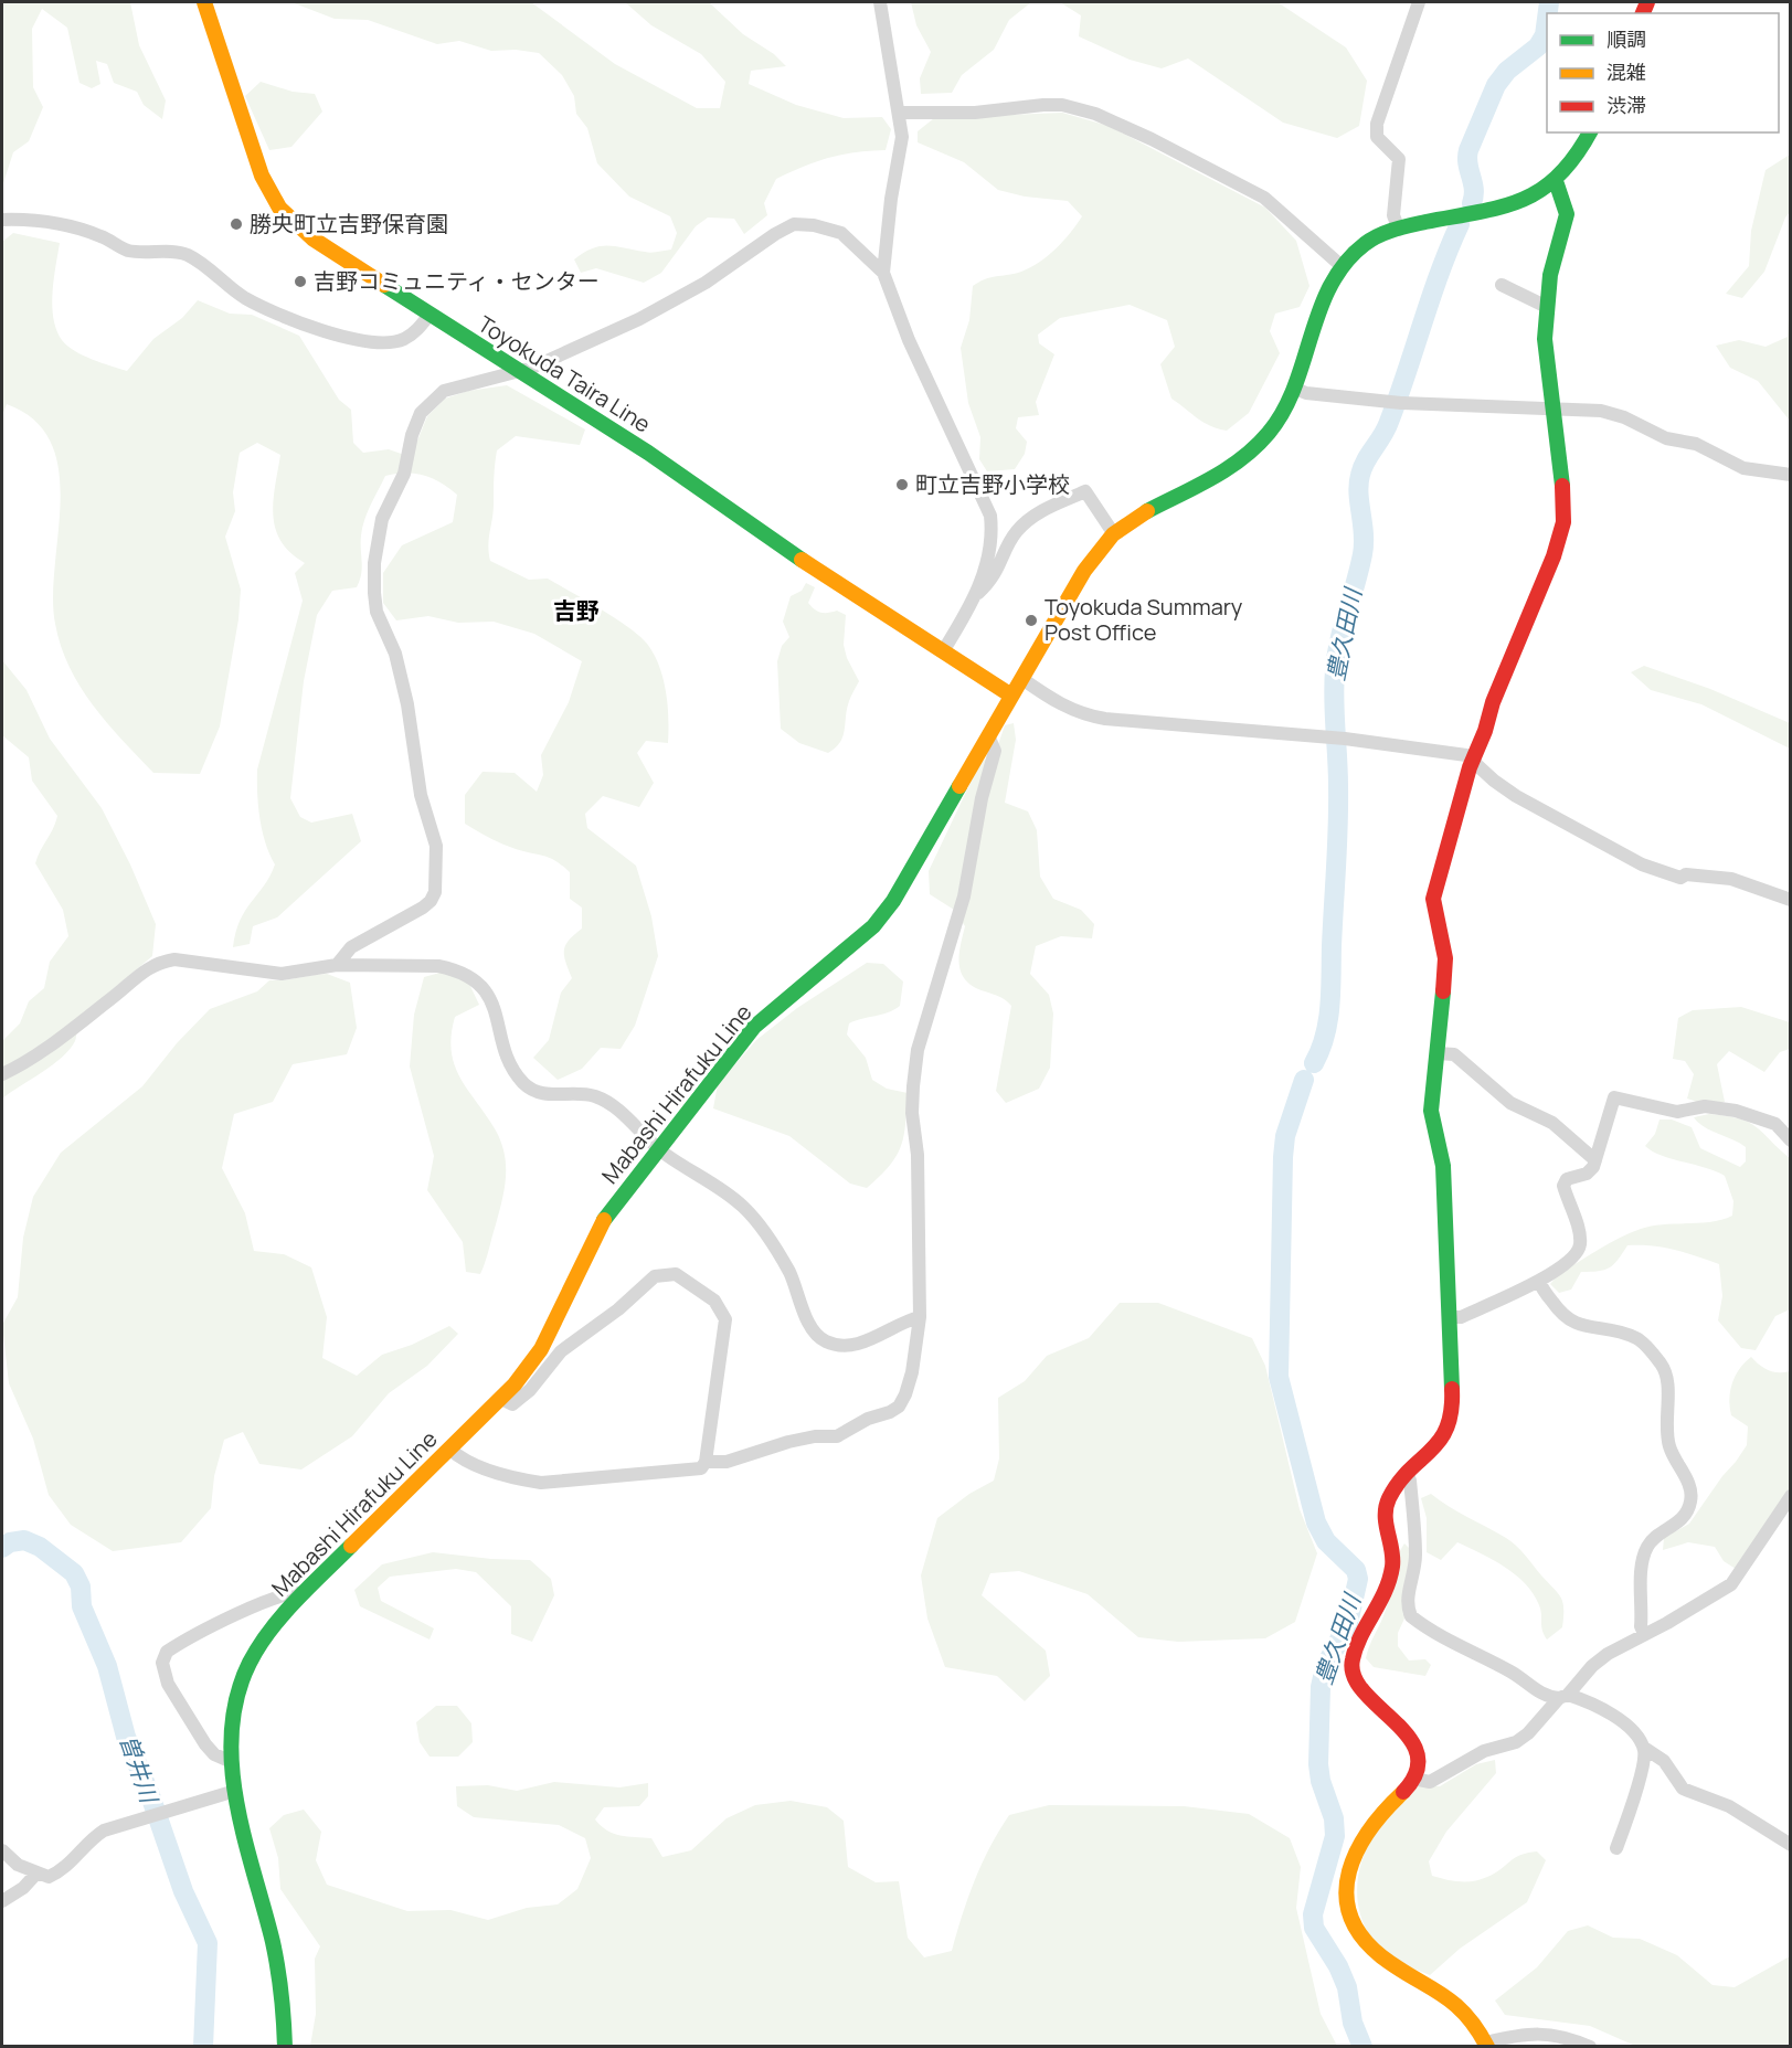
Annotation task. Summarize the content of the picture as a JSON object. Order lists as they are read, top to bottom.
{
  "streets": {
    "main road": ["Toyokuda Taira Line", "Mabashi Hirafuku Line"]
  },
  "crossings": [
    ["Toyokuda Taira Line", "Mabashi Hirafuku Line"]
  ],
  "districts": ["吉野"],
  "water": ["豊久田川", "曽井川"],
  "places": [
    "勝央町立吉野保育園",
    "吉野コミュニティ・センター",
    "町立吉野小学校",
    "Toyokuda Summary Post Office"
  ],
  "legend": ["順調", "混雑", "渋滞"]
}
